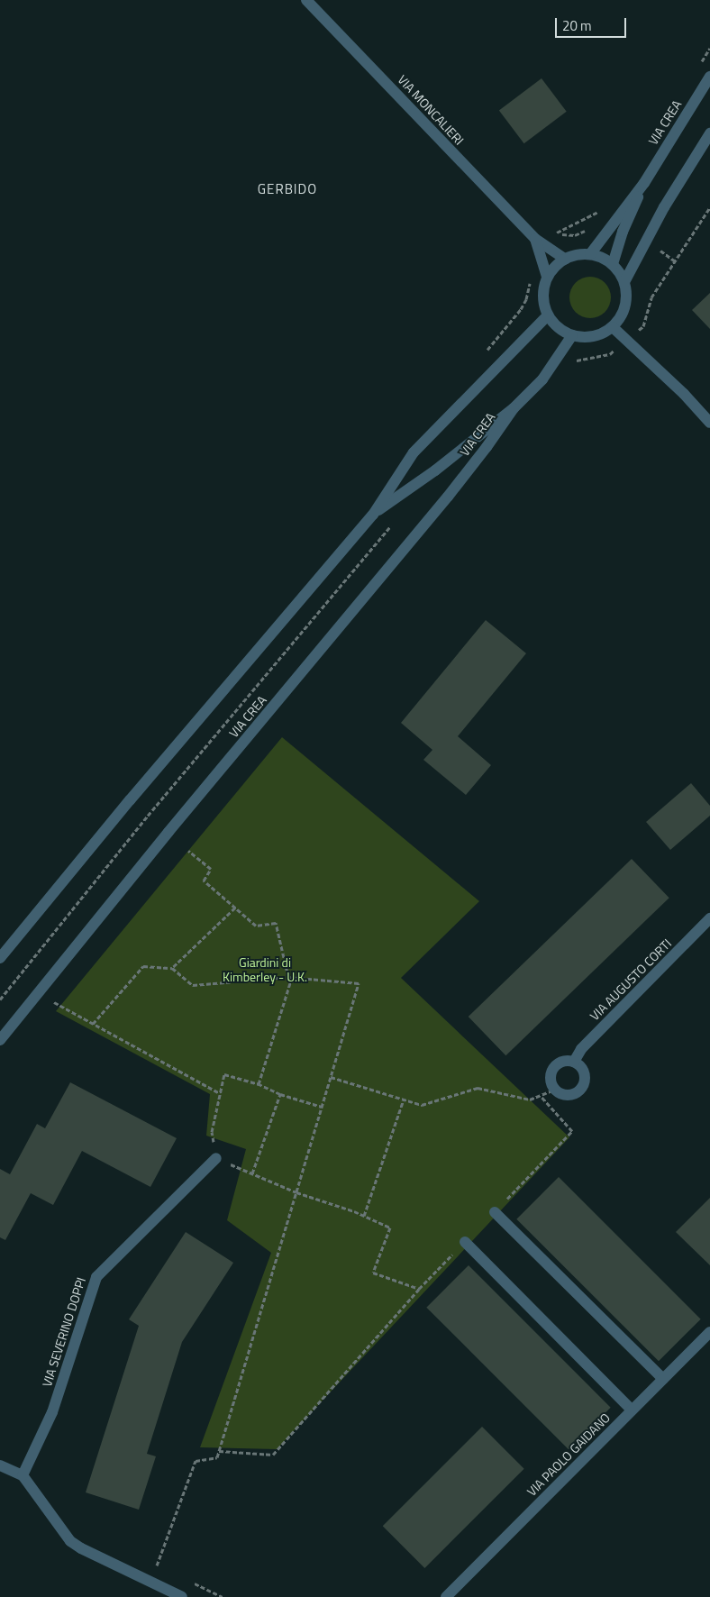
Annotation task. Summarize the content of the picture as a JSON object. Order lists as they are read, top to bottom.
{
  "streets": {
    "street": [
      "VIA MONCALIERI",
      "VIA CREA",
      "VIA AUGUSTO CORTI",
      "VIA SEVERINO DOPPI",
      "VIA PAOLO GAIDANO"
    ]
  },
  "crossings": [
    ["VIA MONCALIERI", "VIA CREA"]
  ],
  "districts": ["GERBIDO"],
  "parks": ["Giardini di Kimberley - U.K."],
  "scale_bar": "20 m"
}
